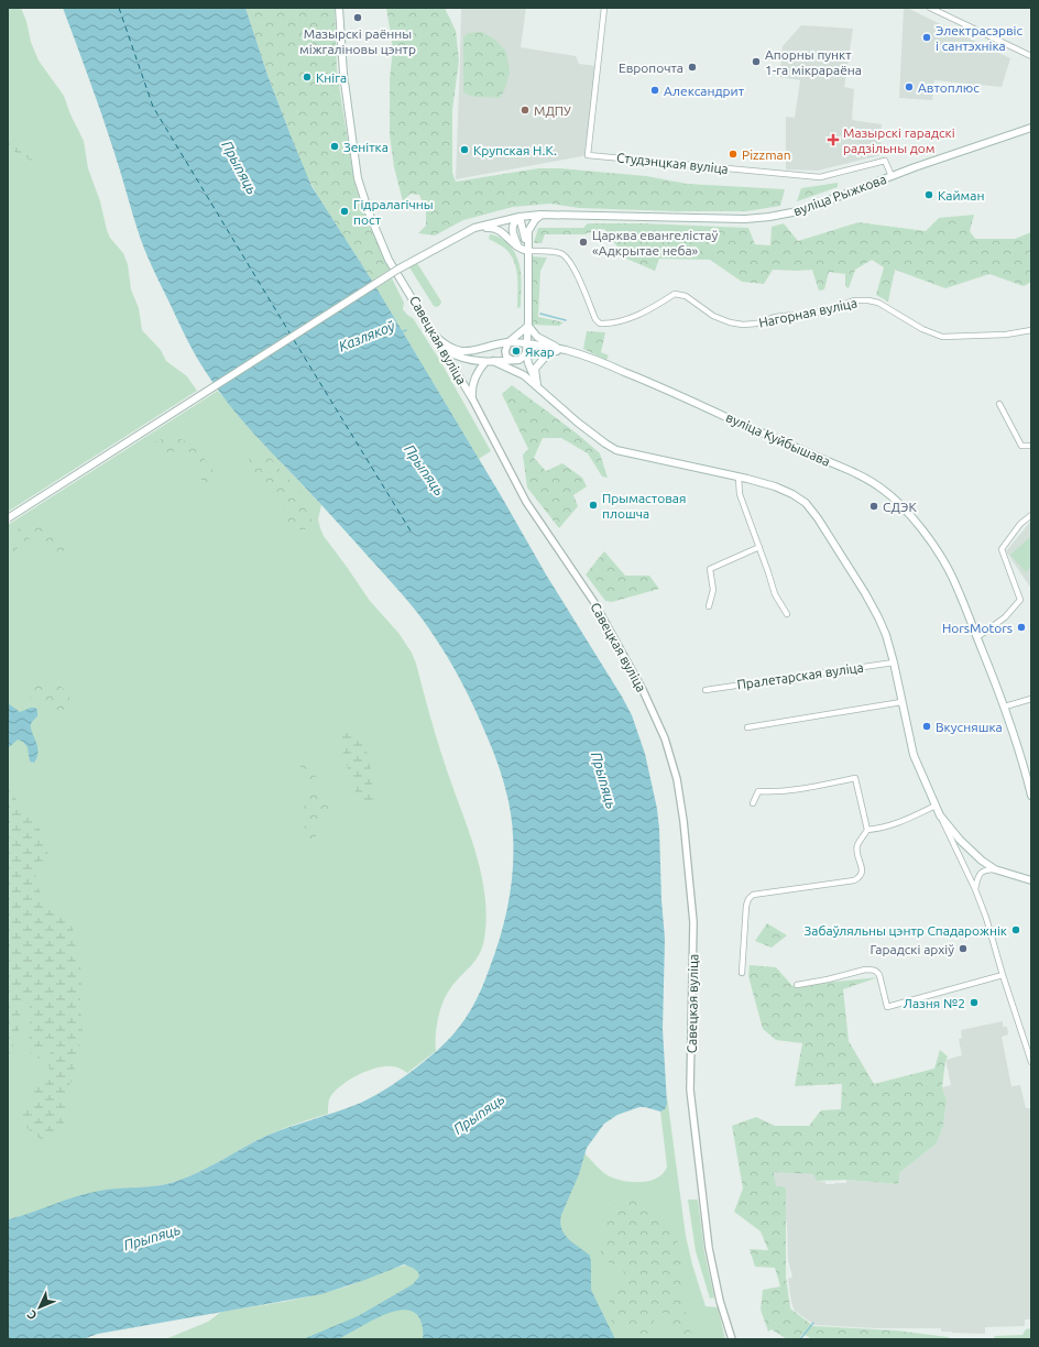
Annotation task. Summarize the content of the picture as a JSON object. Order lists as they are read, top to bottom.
{
  "streets": {
    "main road": ["вуліца Рыжкова", "Савецкая вуліца", "вуліца Куйбышава"],
    "street": ["Студэнцкая вуліца", "Нагорная вуліца", "Пралетарская вуліца"]
  },
  "crossings": [
    ["Студэнцкая вуліца", "вуліца Рыжкова"],
    ["Савецкая вуліца", "вуліца Куйбышава"]
  ],
  "water": ["Прыпяць", "Казлякоў"],
  "places": {
    "other": [
      "Мазырскі раённы міжгаліновы цэнтр",
      "Электрасэрвіс і сантэхніка",
      "Апорны пункт 1-га мікрараёна",
      "Европочта",
      "Кніга",
      "Автоплюс",
      "Александрит",
      "МДПУ",
      "Зенітка",
      "Крупская Н.К.",
      "Pizzman",
      "Кайман",
      "Гідралагічны пост",
      "Царква евангелістаў «Адкрытае неба»",
      "Якар",
      "Прымастовая плошча",
      "СДЭК",
      "HorsMotors",
      "Вкусняшка",
      "Забаўляльны цэнтр Спадарожнік",
      "Гарадскі архіў",
      "Лазня №2"
    ],
    "health": ["Мазырскі гарадскі радзільны дом"]
  },
  "north": "bottom left"
}
